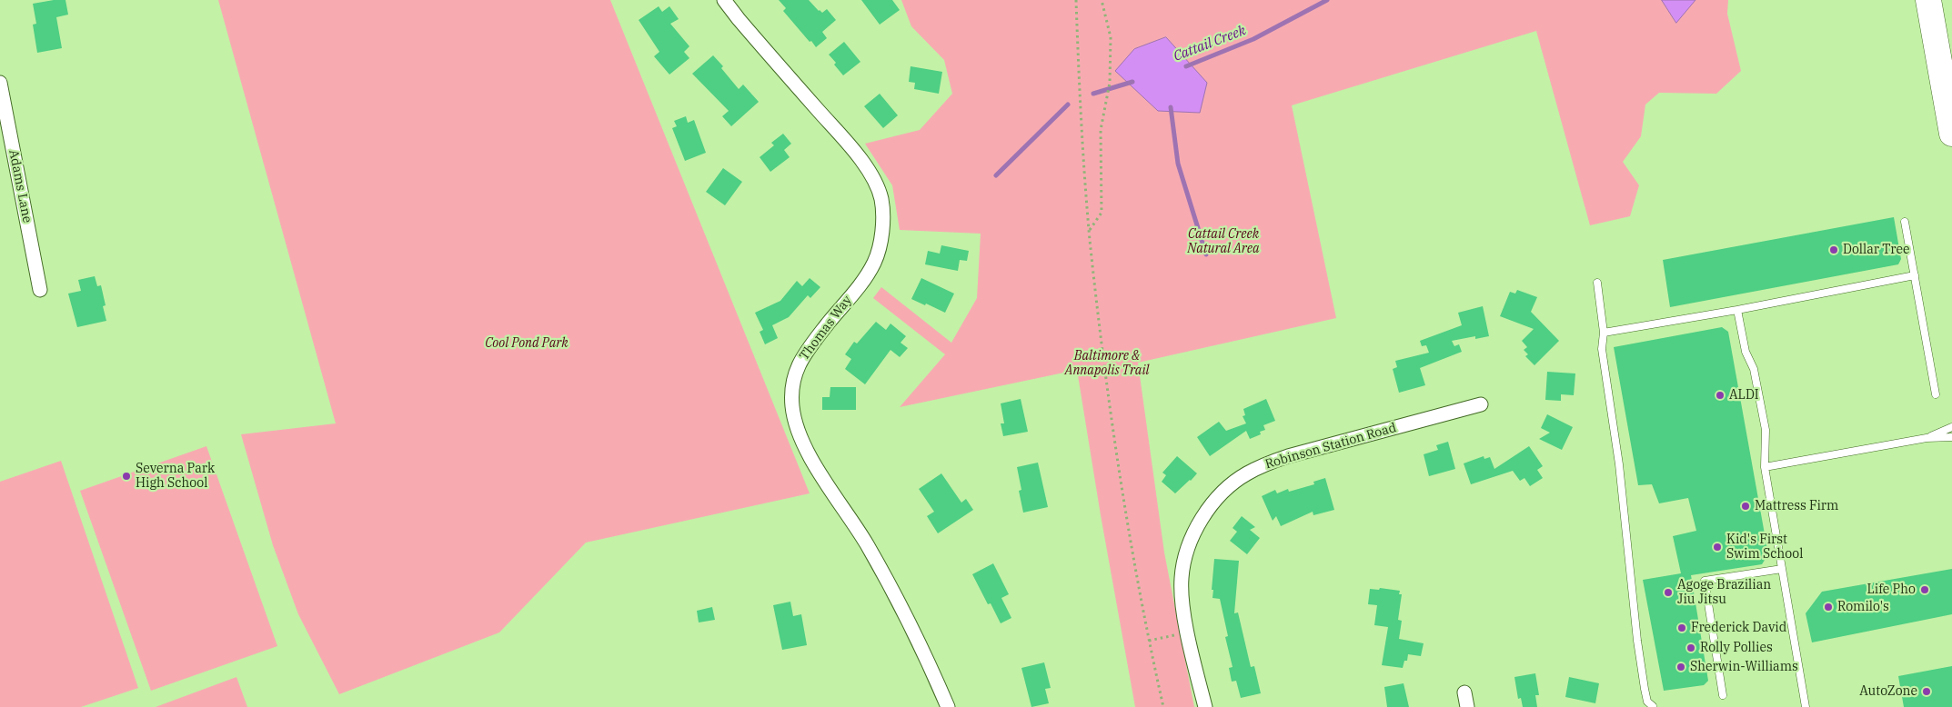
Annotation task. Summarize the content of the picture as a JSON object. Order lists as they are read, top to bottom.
{
  "streets": {
    "street": ["Adams Lane", "Thomas Way", "Robinson Station Road"]
  },
  "water": ["Cattail Creek"],
  "parks": ["Cattail Creek Natural Area", "Cool Pond Park", "Baltimore & Annapolis Trail"],
  "places": [
    "Dollar Tree",
    "ALDI",
    "Severna Park High School",
    "Mattress Firm",
    "Kid's First Swim School",
    "Life Pho",
    "Agoge Brazilian Jiu Jitsu",
    "Romilo's",
    "Frederick David",
    "Rolly Pollies",
    "Sherwin-Williams",
    "AutoZone"
  ]
}
